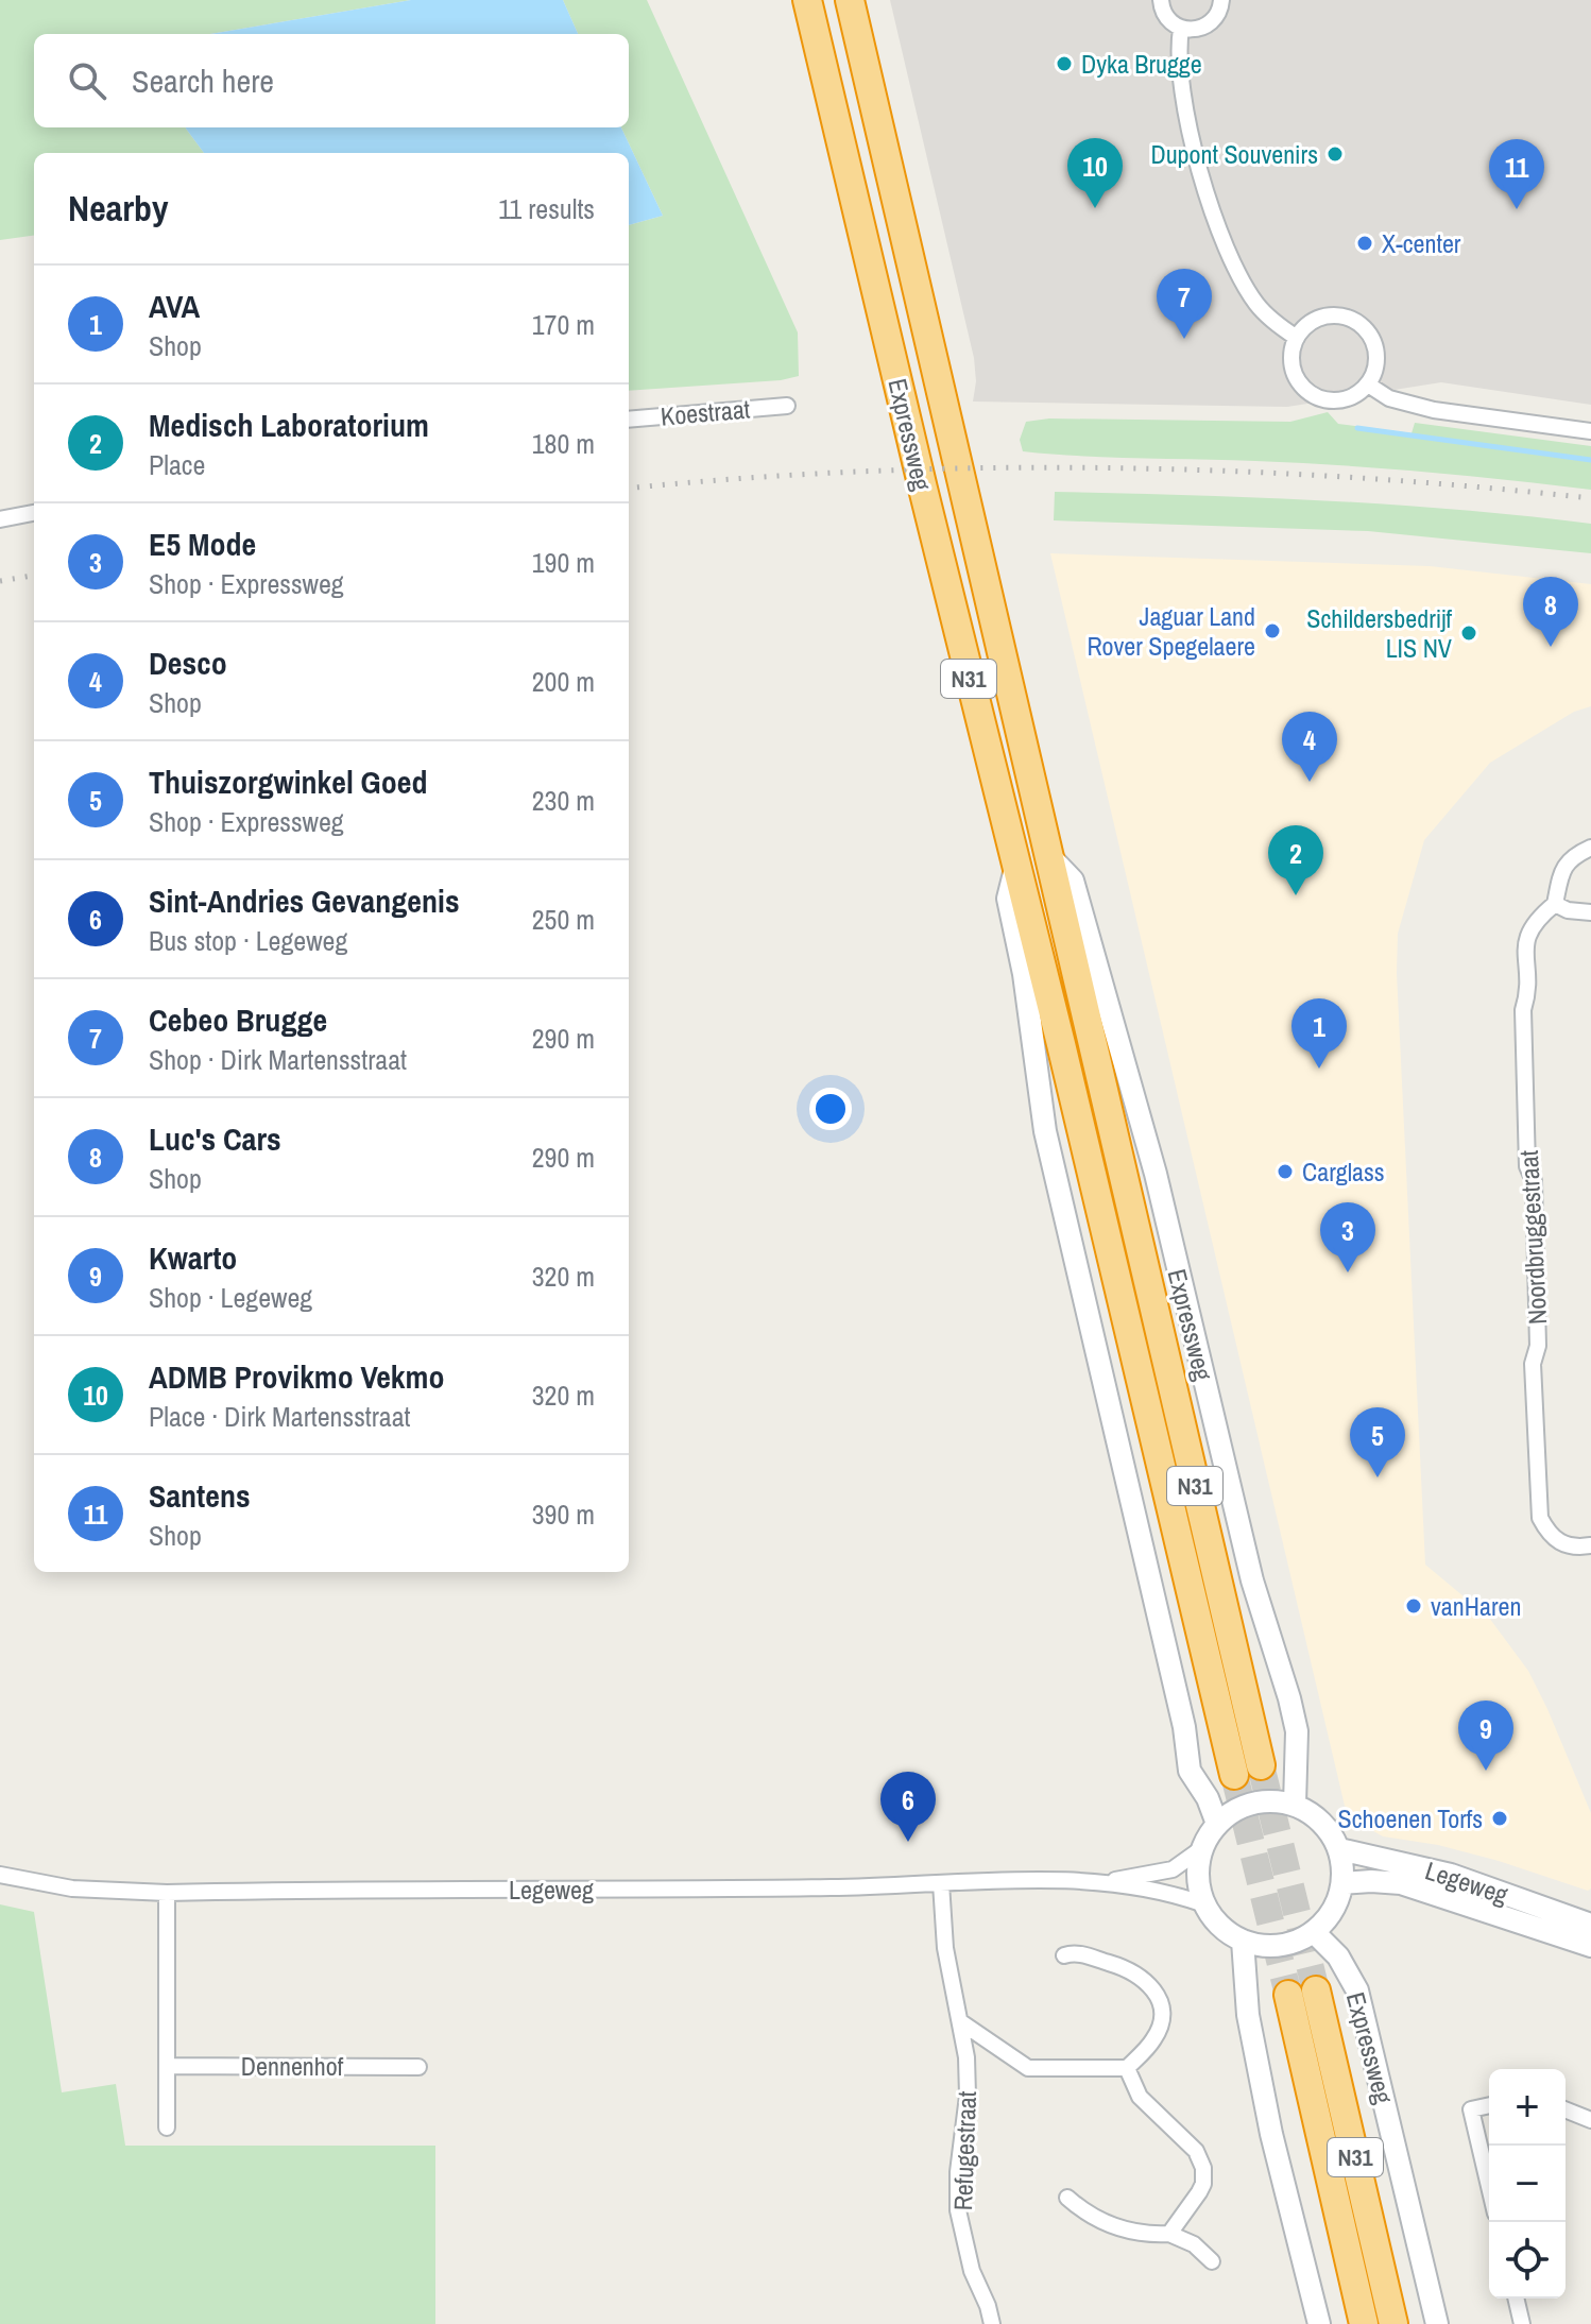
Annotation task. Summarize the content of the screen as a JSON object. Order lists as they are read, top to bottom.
{
  "streets": {
    "highway": ["Expressweg", "N31"],
    "street": [
      "Koestraat",
      "Noordbruggestraat",
      "Legeweg",
      "Dennenhof",
      "Refugestraat"
    ]
  },
  "crossings": [
    ["Expressweg", "Legeweg"],
    ["Legeweg", "Refugestraat"]
  ],
  "places": [
    "Dyka Brugge",
    "Dupont Souvenirs",
    "X-center",
    "Jaguar Land Rover Spegelaere",
    "Schildersbedrijf LIS NV",
    "Carglass",
    "vanHaren",
    "Schoenen Torfs"
  ],
  "page": {
    "search": "Search here",
    "pins": [
      "10",
      "11",
      "7",
      "8",
      "4",
      "2",
      "1",
      "3",
      "5",
      "9",
      "6"
    ],
    "heading": ["Nearby", "11 results"],
    "list": [
      {
        "mark": "1",
        "name": "AVA",
        "note": "Shop",
        "value": "170 m"
      },
      {
        "mark": "2",
        "name": "Medisch Laboratorium",
        "note": "Place",
        "value": "180 m"
      },
      {
        "mark": "3",
        "name": "E5 Mode",
        "note": "Shop · Expressweg",
        "value": "190 m"
      },
      {
        "mark": "4",
        "name": "Desco",
        "note": "Shop",
        "value": "200 m"
      },
      {
        "mark": "5",
        "name": "Thuiszorgwinkel Goed",
        "note": "Shop · Expressweg",
        "value": "230 m"
      },
      {
        "mark": "6",
        "name": "Sint-Andries Gevangenis",
        "note": "Bus stop · Legeweg",
        "value": "250 m"
      },
      {
        "mark": "7",
        "name": "Cebeo Brugge",
        "note": "Shop · Dirk Martensstraat",
        "value": "290 m"
      },
      {
        "mark": "8",
        "name": "Luc's Cars",
        "note": "Shop",
        "value": "290 m"
      },
      {
        "mark": "9",
        "name": "Kwarto",
        "note": "Shop · Legeweg",
        "value": "320 m"
      },
      {
        "mark": "10",
        "name": "ADMB Provikmo Vekmo",
        "note": "Place · Dirk Martensstraat",
        "value": "320 m"
      },
      {
        "mark": "11",
        "name": "Santens",
        "note": "Shop",
        "value": "390 m"
      }
    ],
    "map_buttons": ["+", "−"]
  }
}
